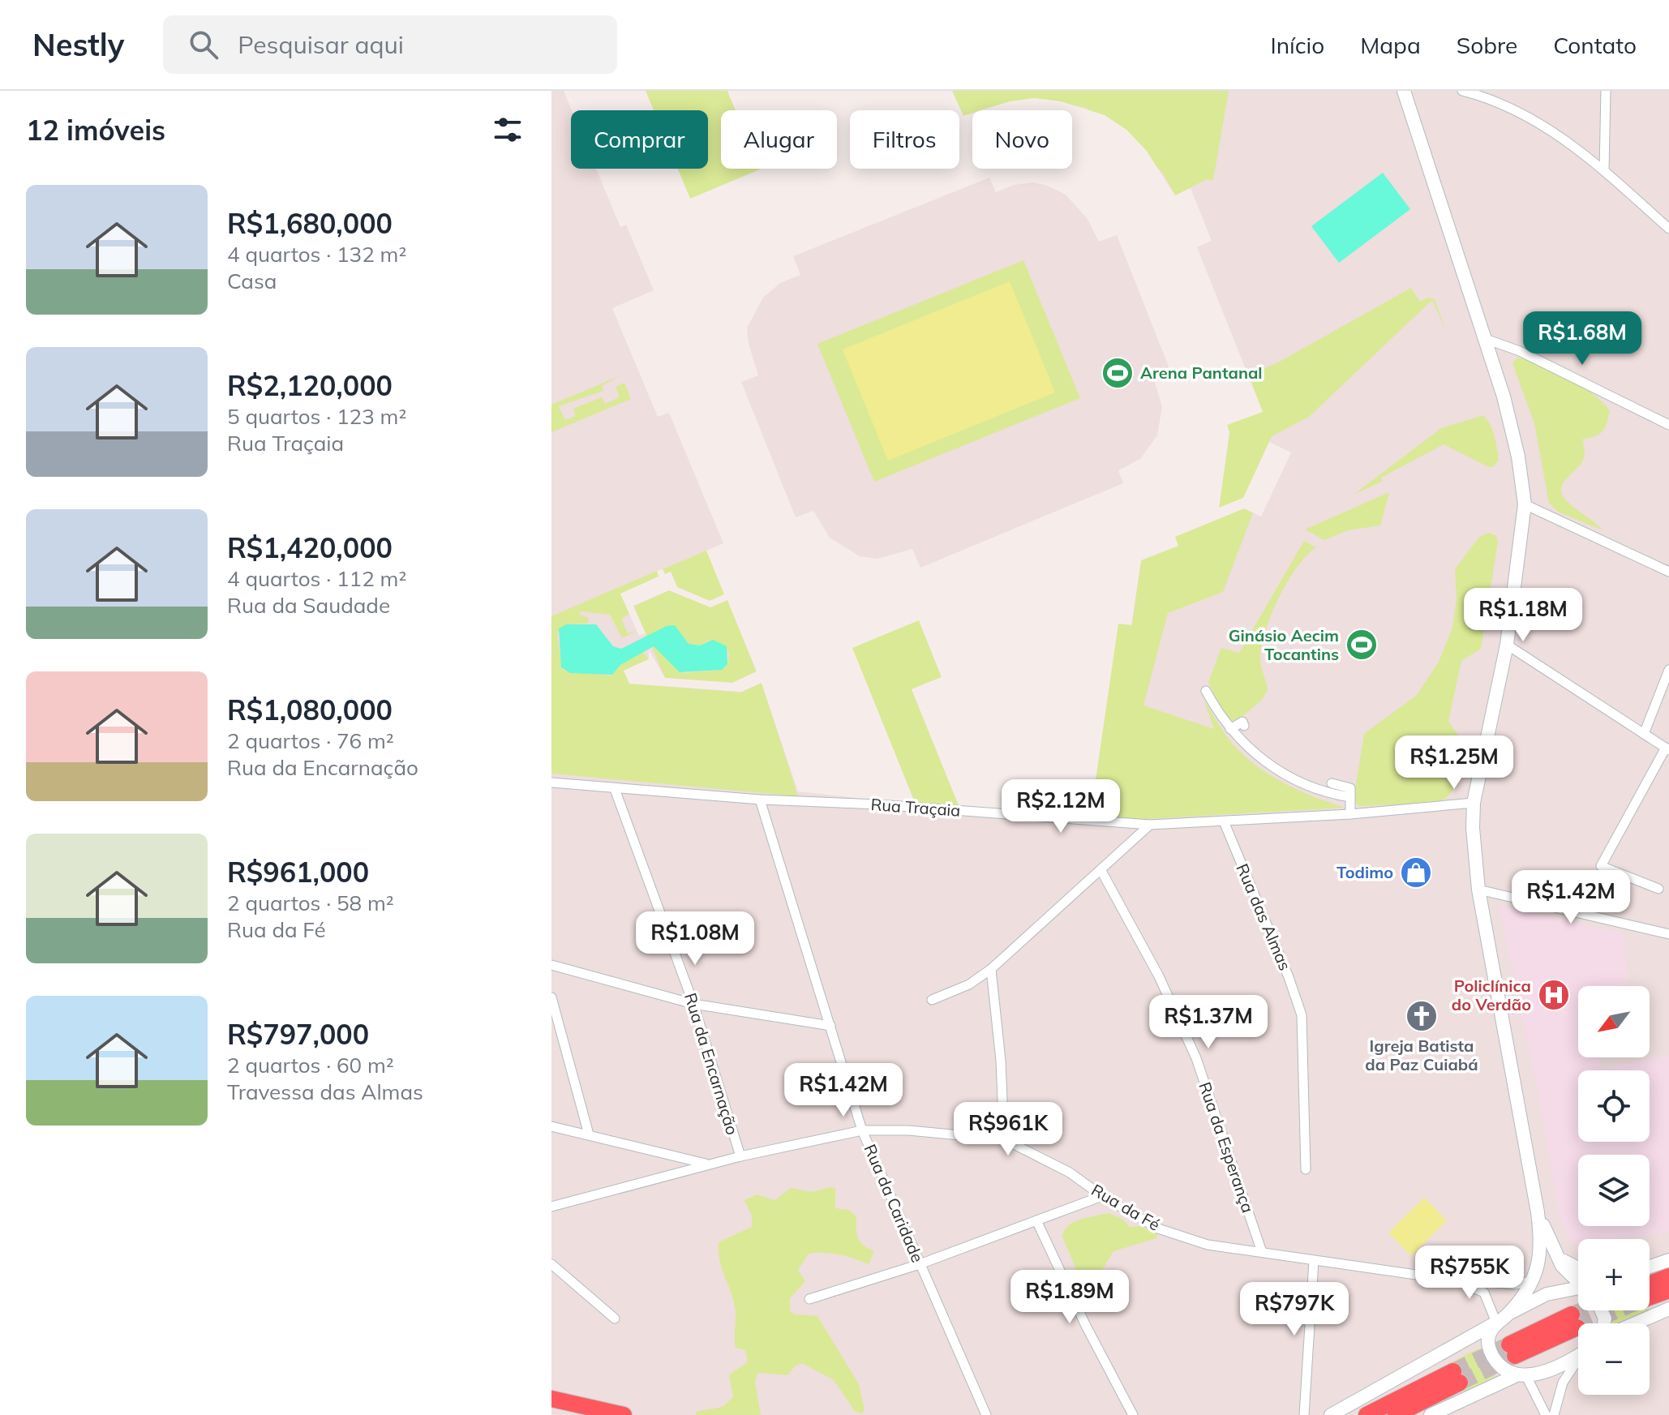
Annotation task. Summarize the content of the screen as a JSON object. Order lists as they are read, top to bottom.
{
  "streets": {
    "street": [
      "Rua Traçaia",
      "Rua das Almas",
      "Rua da Encarnação",
      "Rua da Esperança",
      "Rua da Caridade",
      "Rua da Fé"
    ]
  },
  "crossings": [
    ["Rua Traçaia", "Rua das Almas"],
    ["Rua Traçaia", "Rua da Encarnação"],
    ["Rua Traçaia", "Rua da Caridade"],
    ["Rua da Encarnação", "Rua da Fé"],
    ["Rua da Esperança", "Rua da Fé"],
    ["Rua da Caridade", "Rua da Fé"]
  ],
  "places": {
    "sports": ["Arena Pantanal", "Ginásio Aecim Tocantins"],
    "shop": ["Todimo"],
    "hospital": ["Policlínica do Verdão"],
    "church": ["Igreja Batista da Paz Cuiabá"]
  },
  "north": "bottom left",
  "page": {
    "header": "Nestly",
    "search": "Pesquisar aqui",
    "nav": [
      "Início",
      "Mapa",
      "Sobre",
      "Contato"
    ],
    "heading": "12 imóveis",
    "chip": [
      "Comprar",
      "Alugar",
      "Filtros",
      "Novo"
    ],
    "list": [
      {
        "name": "R$1,680,000",
        "note": "4 quartos · 132 m² · Casa"
      },
      {
        "name": "R$2,120,000",
        "note": "5 quartos · 123 m² · Rua Traçaia"
      },
      {
        "name": "R$1,420,000",
        "note": "4 quartos · 112 m² · Rua da Saudade"
      },
      {
        "name": "R$1,080,000",
        "note": "2 quartos · 76 m² · Rua da Encarnação"
      },
      {
        "name": "R$961,000",
        "note": "2 quartos · 58 m² · Rua da Fé"
      },
      {
        "name": "R$797,000",
        "note": "2 quartos · 60 m² · Travessa das Almas"
      }
    ],
    "price": [
      "R$1.68M",
      "R$1.18M",
      "R$1.25M",
      "R$2.12M",
      "R$1.42M",
      "R$1.08M",
      "R$1.37M",
      "R$1.42M",
      "R$961K",
      "R$755K",
      "R$1.89M",
      "R$797K"
    ],
    "map_buttons": ["+", "−"]
  }
}
